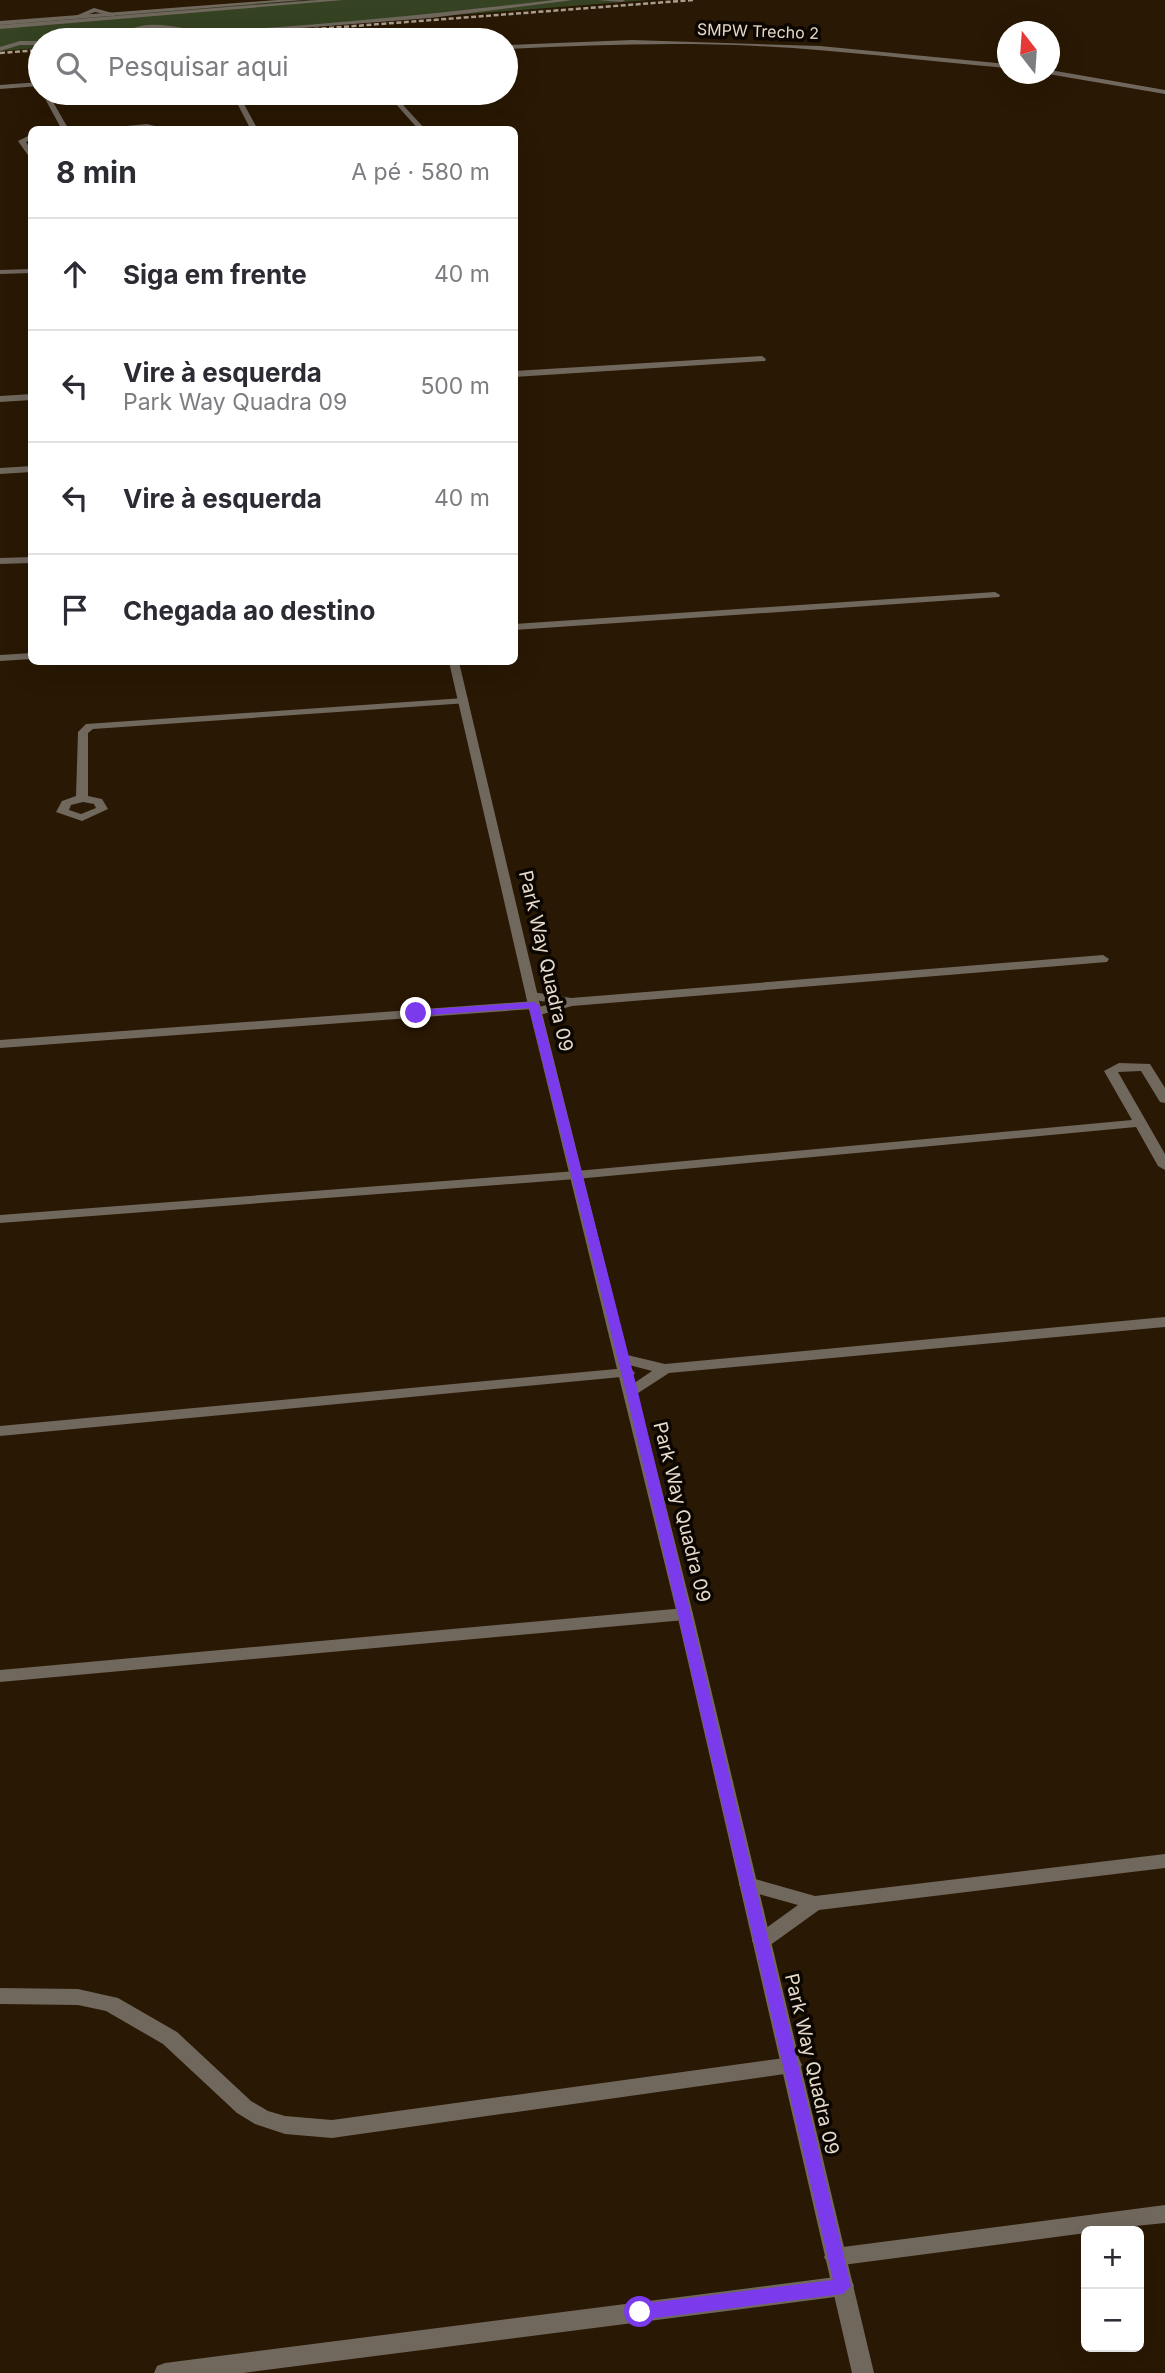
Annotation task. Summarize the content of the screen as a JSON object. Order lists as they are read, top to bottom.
{
  "streets": {
    "street": ["SMPW Trecho 2", "Park Way Quadra 09"]
  },
  "north": "top",
  "page": {
    "search": "Pesquisar aqui",
    "heading": ["8 min", "A pé · 580 m"],
    "list": [
      ["Siga em frente", "40 m"],
      ["Vire à esquerda", "Park Way Quadra 09", "500 m"],
      ["Vire à esquerda", "40 m"],
      "Chegada ao destino"
    ],
    "map_buttons": ["+", "−"]
  }
}
